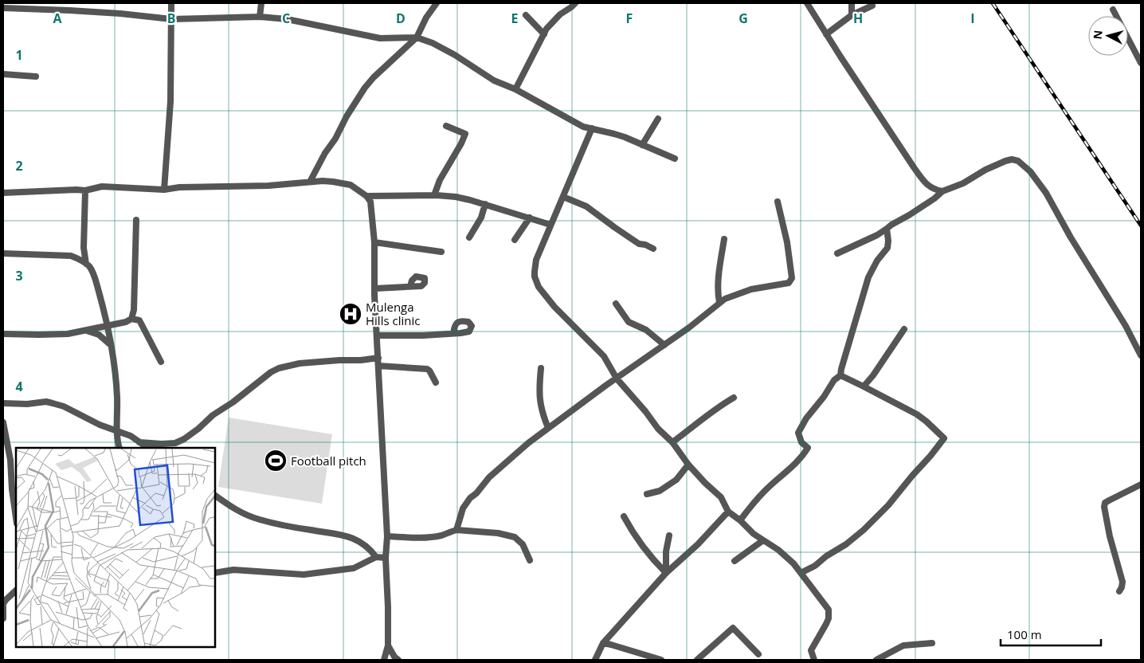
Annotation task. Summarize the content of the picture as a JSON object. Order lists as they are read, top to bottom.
{
  "places": {
    "hospital": ["Mulenga Hills clinic"],
    "sports": ["Football pitch"]
  },
  "scale_bar": "100 m",
  "north": "left",
  "grid": {
    "columns": [
      "A",
      "B",
      "C",
      "D",
      "E",
      "F",
      "G",
      "H",
      "I"
    ],
    "rows": [
      "1",
      "2",
      "3",
      "4"
    ]
  }
}
